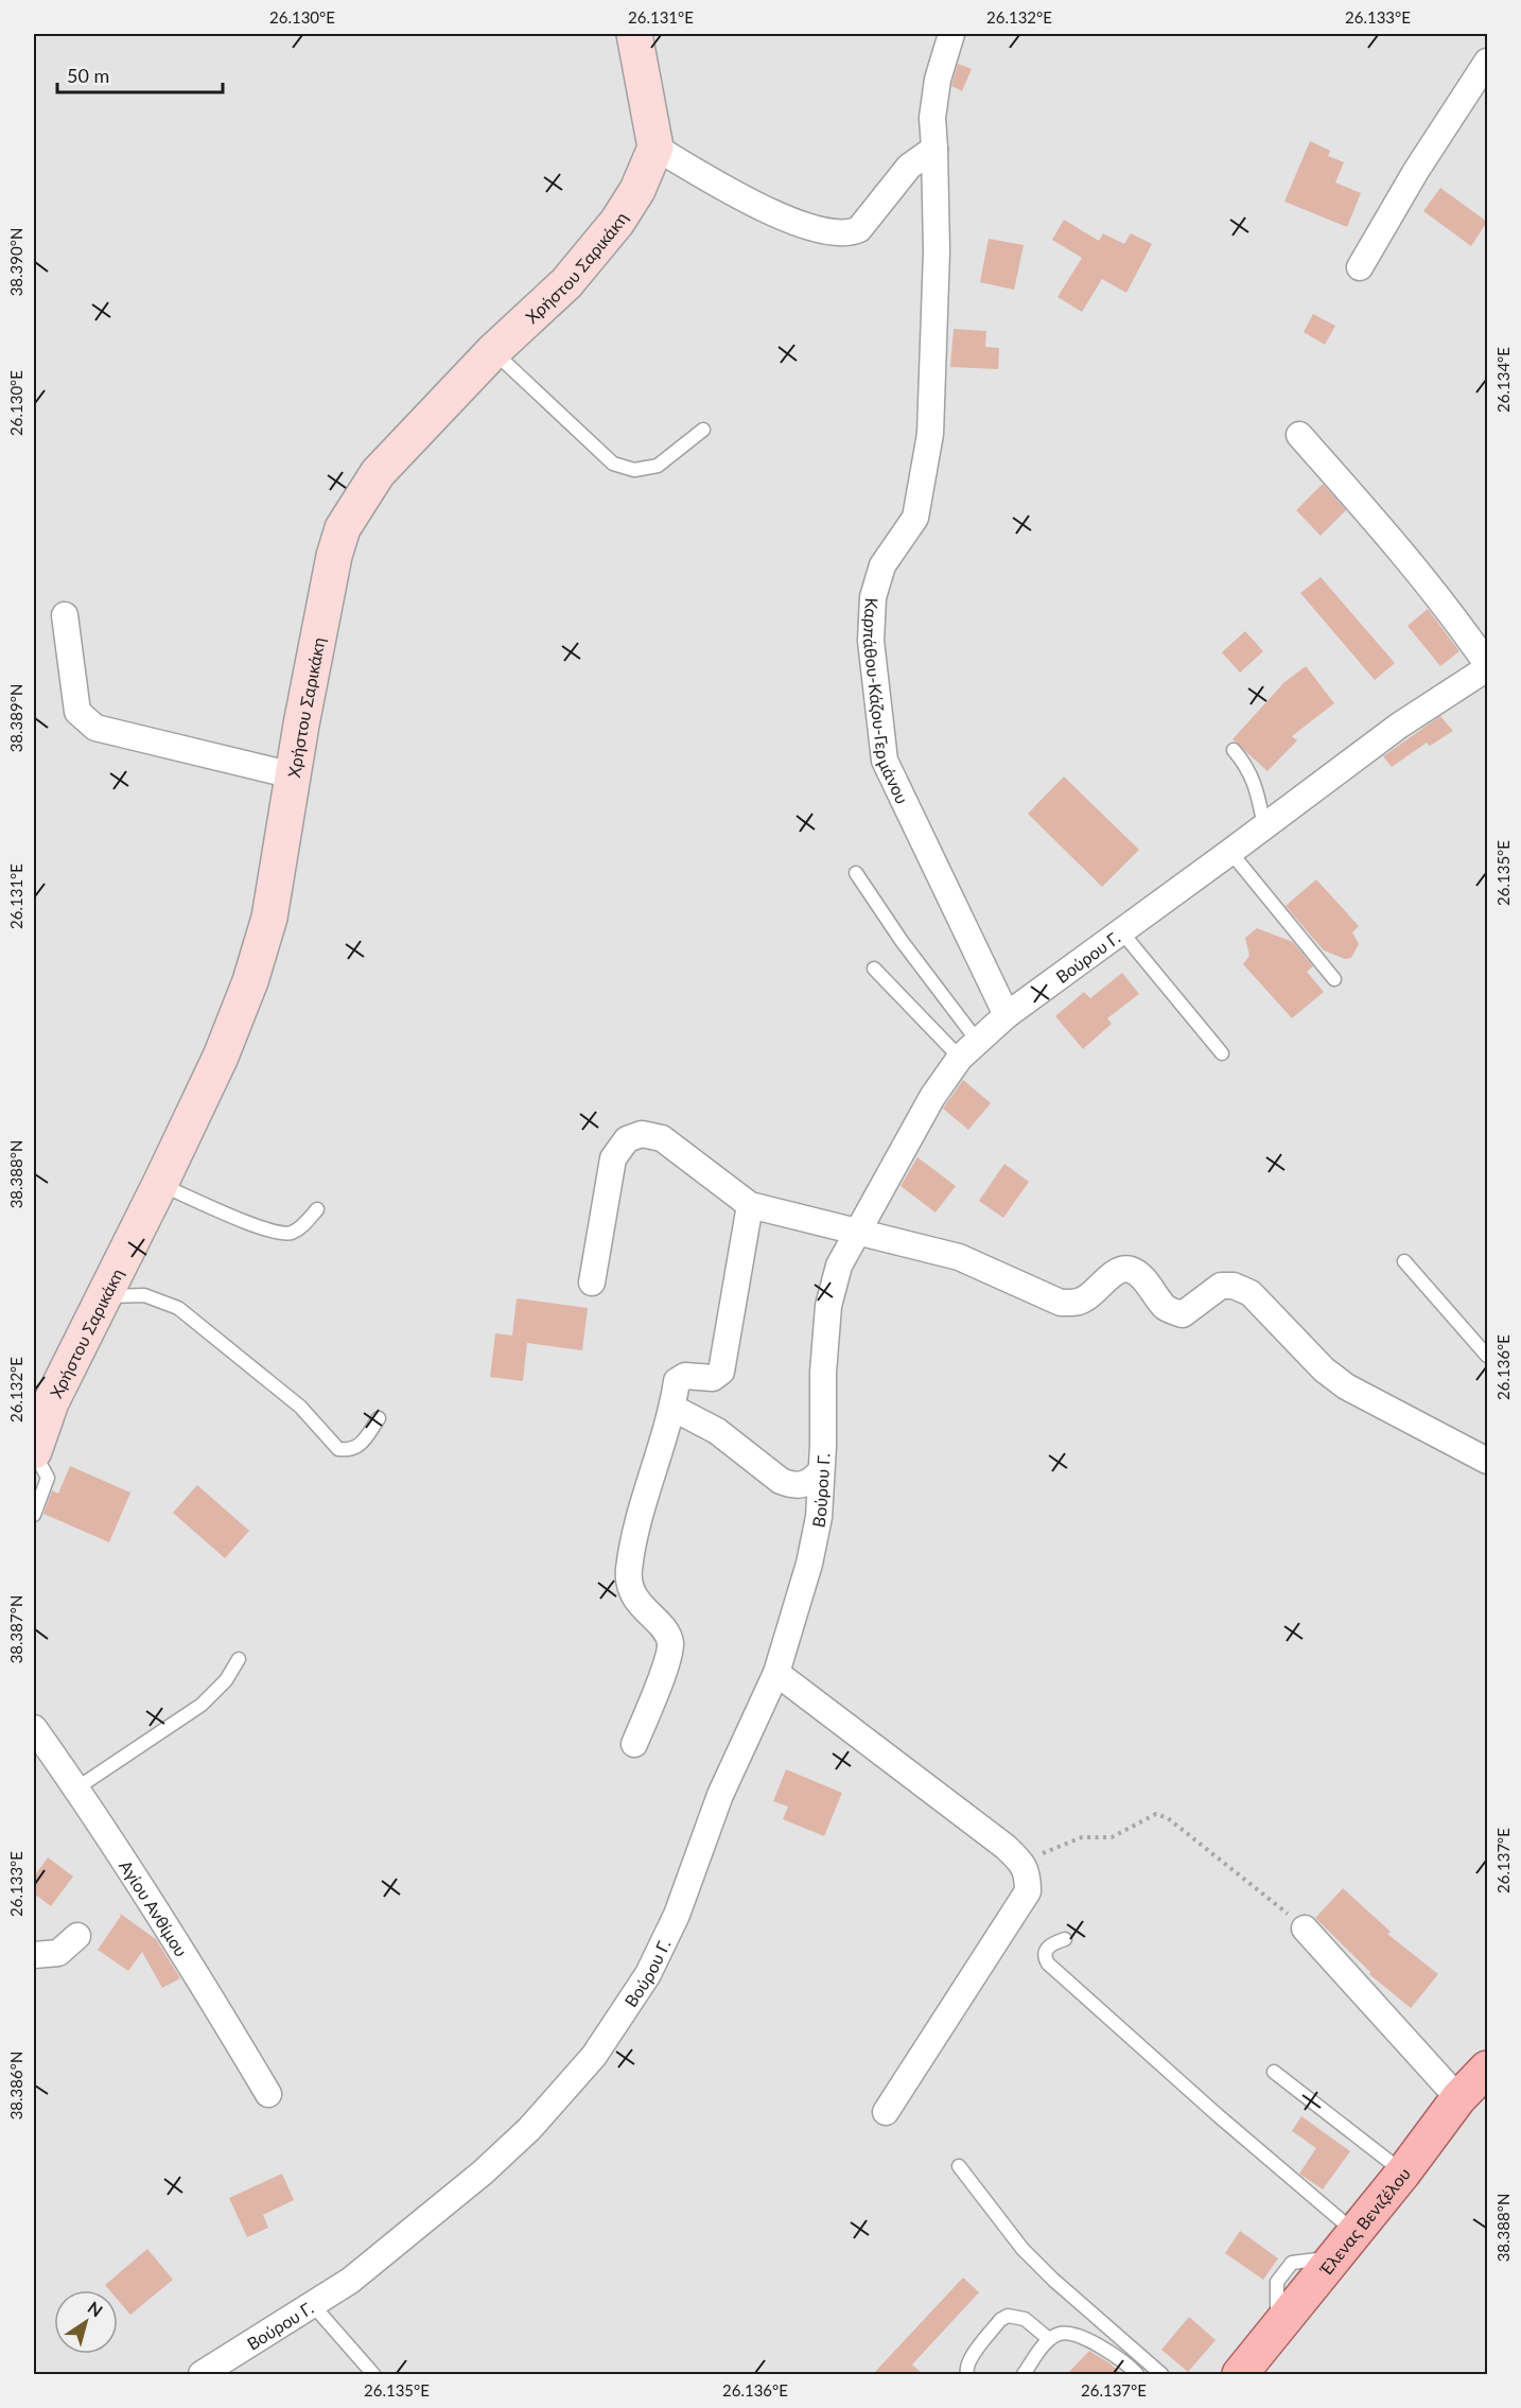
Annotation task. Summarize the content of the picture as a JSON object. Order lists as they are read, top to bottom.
{
  "streets": {
    "main road": ["Χρήστου Σαρικάκη", "Έλενας Βενιζέλου"],
    "street": ["Καρπάθου-Κάζου-Γερμάνου", "Βούρου Γ.", "Αγίου Ανθίμου"]
  },
  "crossings": [
    ["Καρπάθου-Κάζου-Γερμάνου", "Βούρου Γ."]
  ],
  "scale_bar": "50 m",
  "north": "top right",
  "coordinates": [
    "26.130°E",
    "26.131°E",
    "26.132°E",
    "26.133°E",
    "38.390°N",
    "26.134°E",
    "38.389°N",
    "26.135°E",
    "38.388°N",
    "26.136°E",
    "38.387°N",
    "26.137°E",
    "38.386°N"
  ]
}
